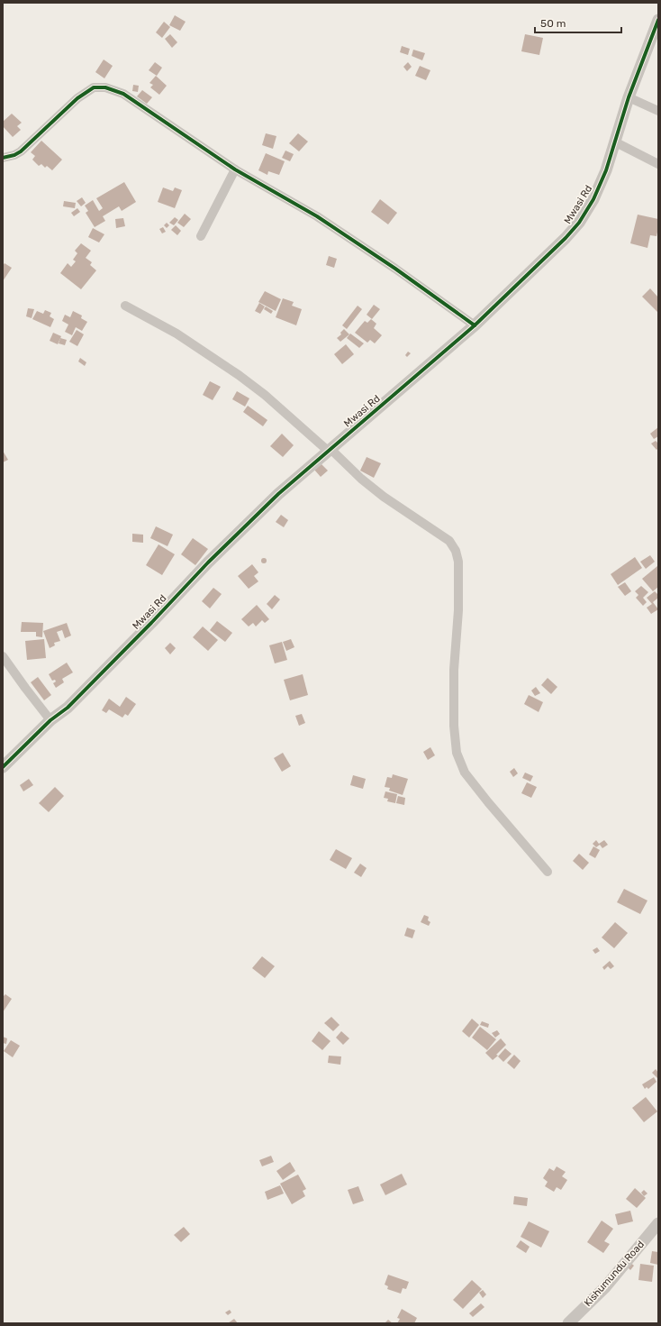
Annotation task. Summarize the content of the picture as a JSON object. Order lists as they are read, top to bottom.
{
  "streets": {
    "street": ["Mwasi Rd", "Kishumundu Road"]
  },
  "scale_bar": "50 m"
}
